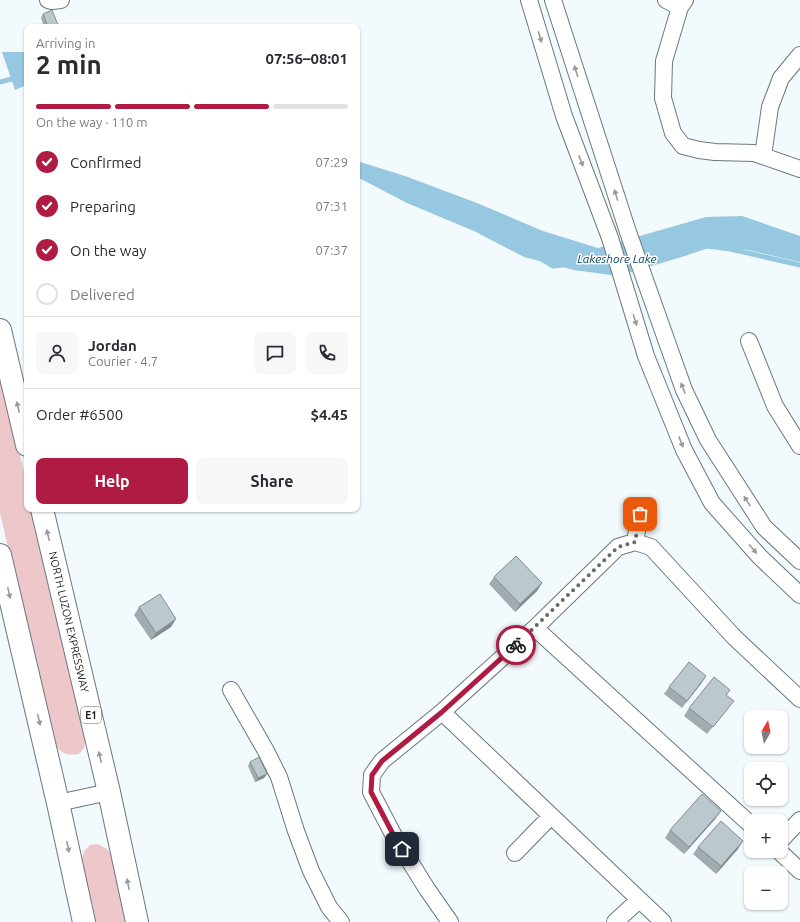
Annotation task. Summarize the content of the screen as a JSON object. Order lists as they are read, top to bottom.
{
  "streets": {
    "highway": ["NORTH LUZON EXPRESSWAY", "E1"]
  },
  "water": ["Lakeshore Lake"],
  "north": "top",
  "page": {
    "heading": ["2 min", "Arriving in", "07:56–08:01"],
    "panel": [
      "Jordan",
      "Courier · 4.7",
      "Order #6500",
      "$4.45"
    ],
    "bar": "On the way · 110 m",
    "list": [
      ["Confirmed", "07:29"],
      ["Preparing", "07:31"],
      ["On the way", "07:37"],
      "Delivered"
    ],
    "buttons": ["Help", "Share"],
    "map_buttons": ["+", "−"]
  }
}
